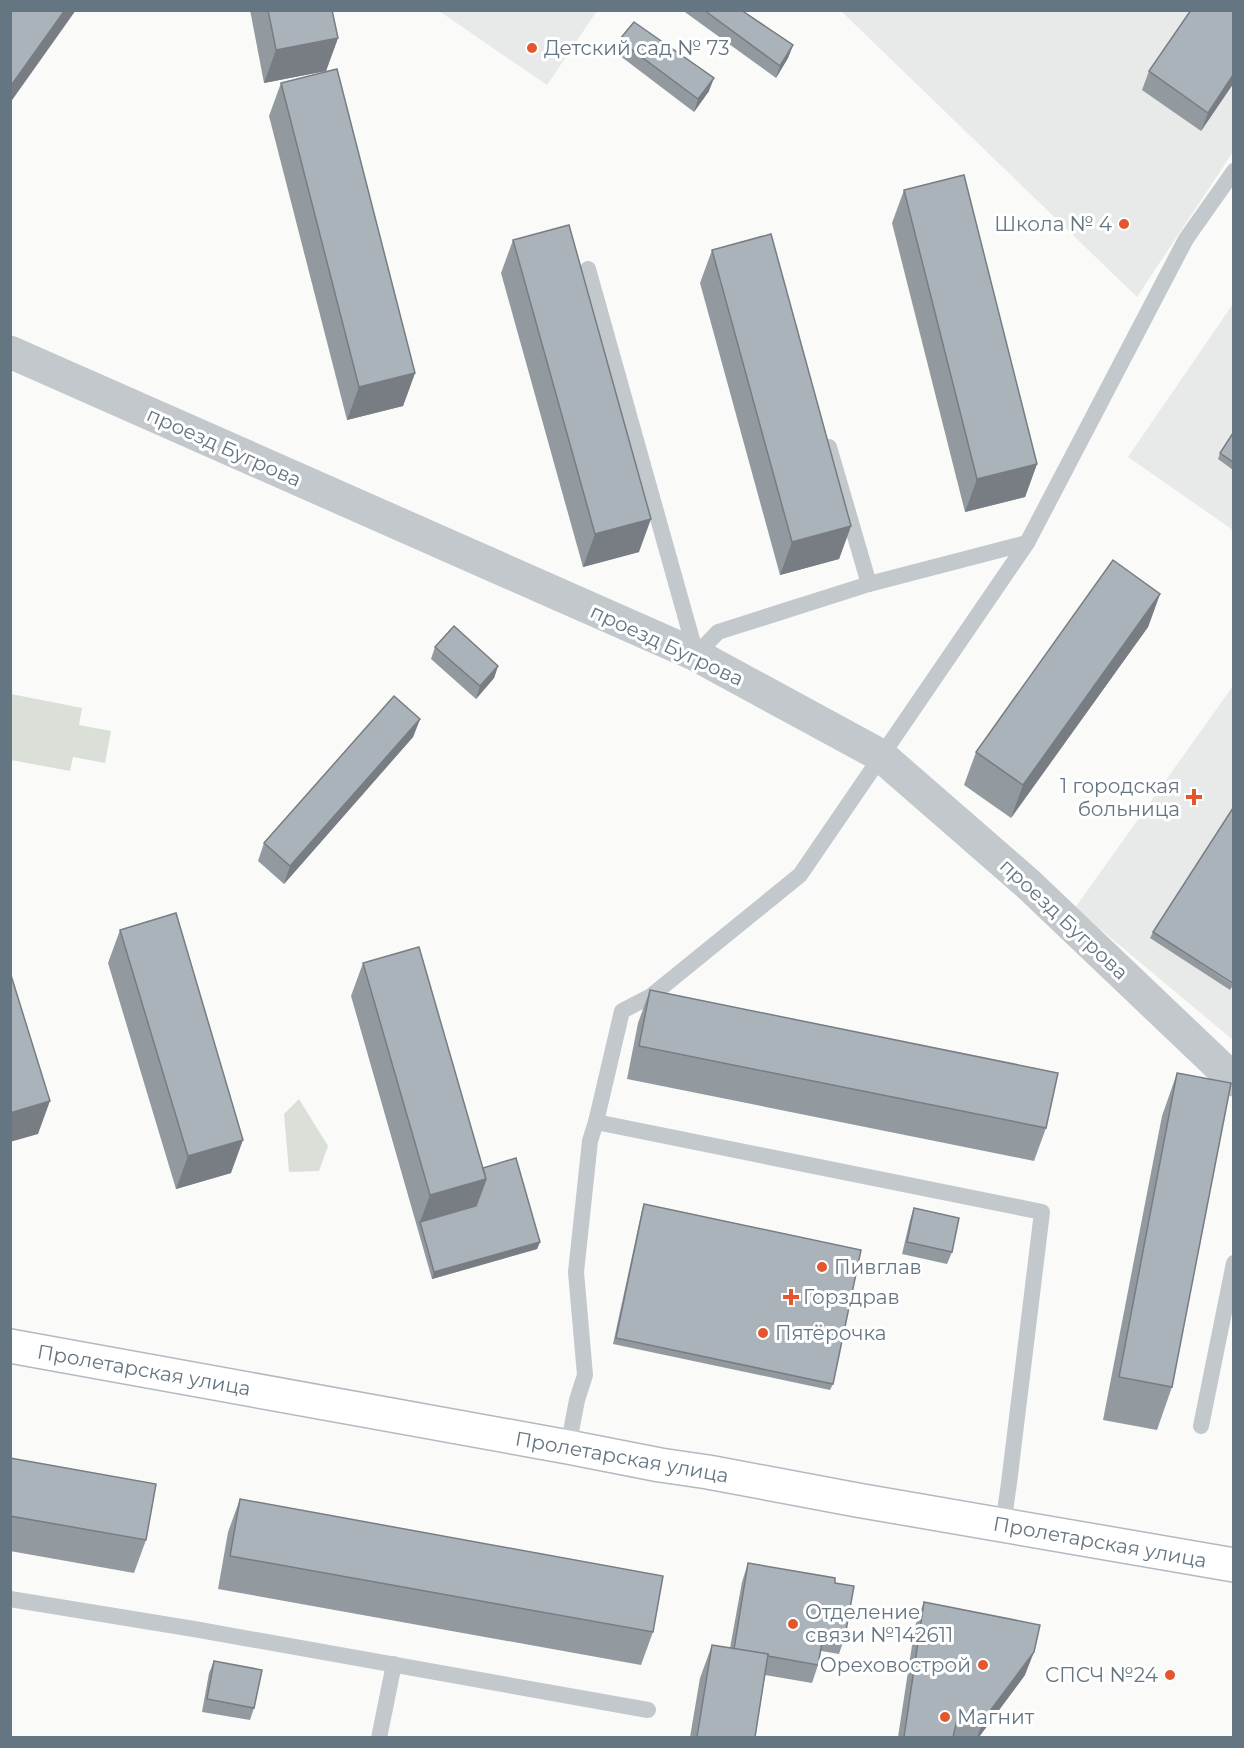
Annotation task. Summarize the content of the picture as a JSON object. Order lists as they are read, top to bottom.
{
  "streets": {
    "main road": ["Пролетарская улица"],
    "street": ["проезд Бугрова"]
  },
  "places": {
    "other": [
      "Детский сад № 73",
      "Школа № 4",
      "Пивглав",
      "Пятёрочка",
      "Отделение связи №142611",
      "Ореховострой",
      "СПСЧ №24",
      "Магнит"
    ],
    "health": ["1 городская больница", "Горздрав"]
  }
}
